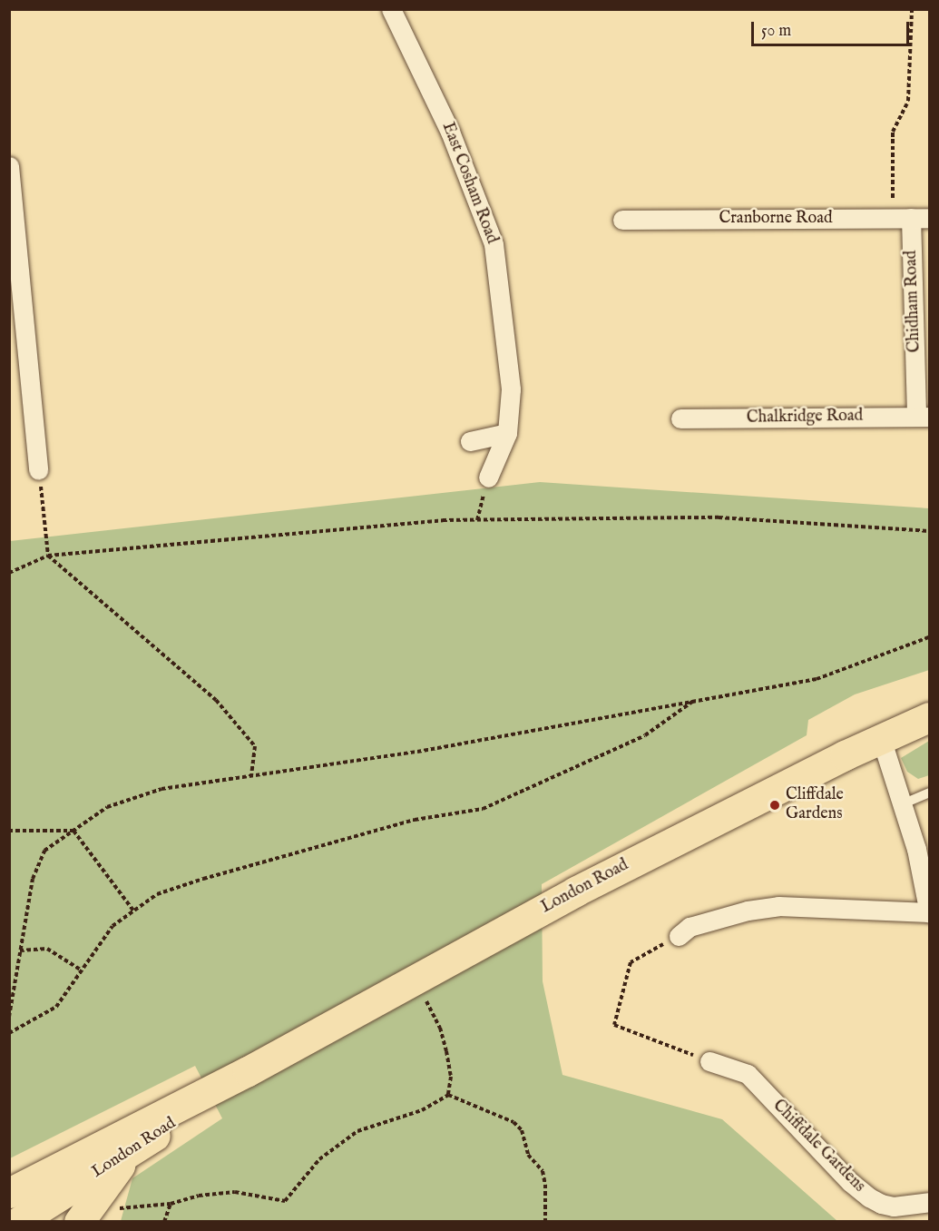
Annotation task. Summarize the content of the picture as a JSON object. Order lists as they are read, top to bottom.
{
  "streets": {
    "main road": ["London Road"],
    "street": [
      "East Cosham Road",
      "Cranborne Road",
      "Chidham Road",
      "Chalkridge Road",
      "Chiffdale Gardens"
    ]
  },
  "crossings": [
    ["Cranborne Road", "Chidham Road"],
    ["Chidham Road", "Chalkridge Road"]
  ],
  "places": ["Cliffdale Gardens"],
  "scale_bar": "50 m"
}
